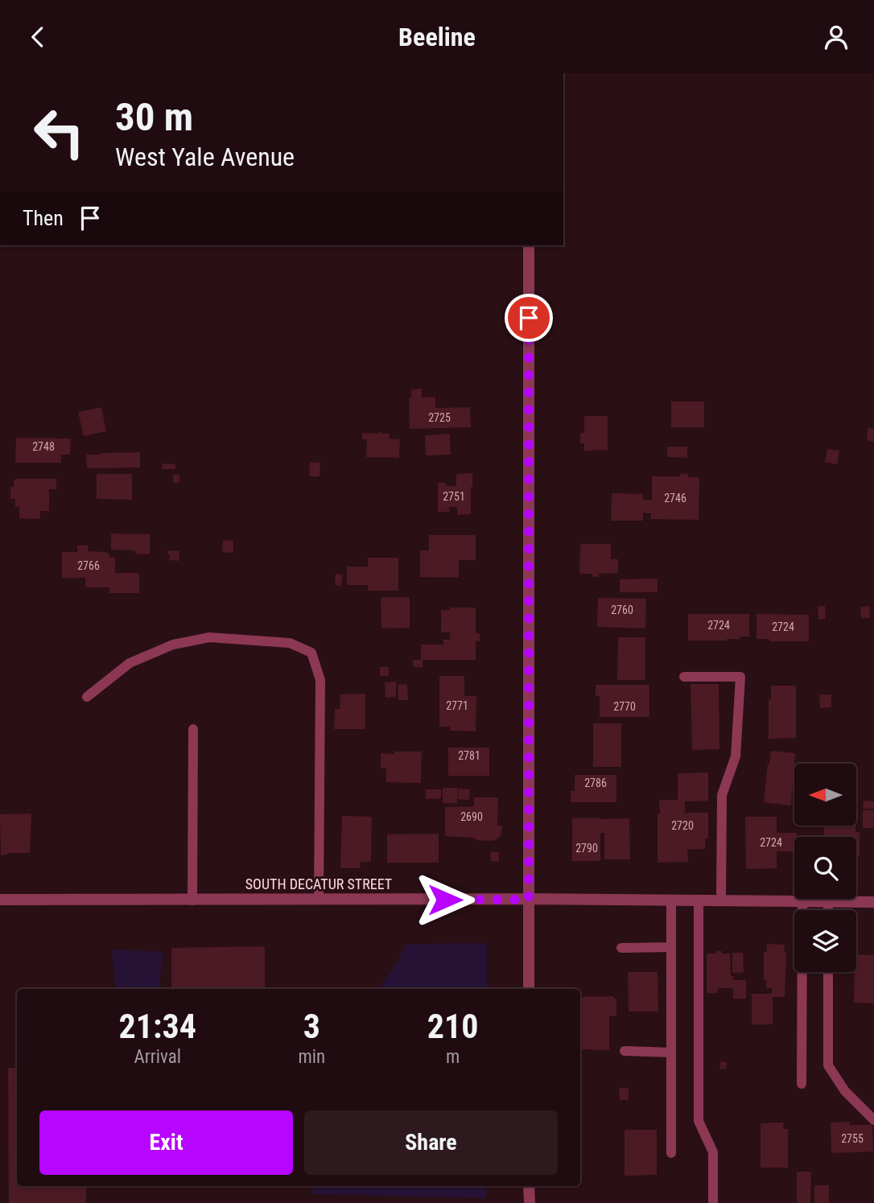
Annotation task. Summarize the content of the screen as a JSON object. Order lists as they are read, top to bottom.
{
  "streets": {
    "street": ["SOUTH DECATUR STREET"]
  },
  "house_numbers": [
    "2725",
    "2748",
    "2751",
    "2746",
    "2766",
    "2760",
    "2724",
    "2724",
    "2771",
    "2770",
    "2781",
    "2786",
    "2690",
    "2720",
    "2724",
    "2790",
    "2755"
  ],
  "north": "left",
  "page": {
    "header": "Beeline",
    "turn": ["30 m", "West Yale Avenue"],
    "then": "Then",
    "eta": [
      "21:34",
      "Arrival",
      "3",
      "min",
      "210",
      "m"
    ],
    "buttons": ["Exit", "Share"]
  }
}
